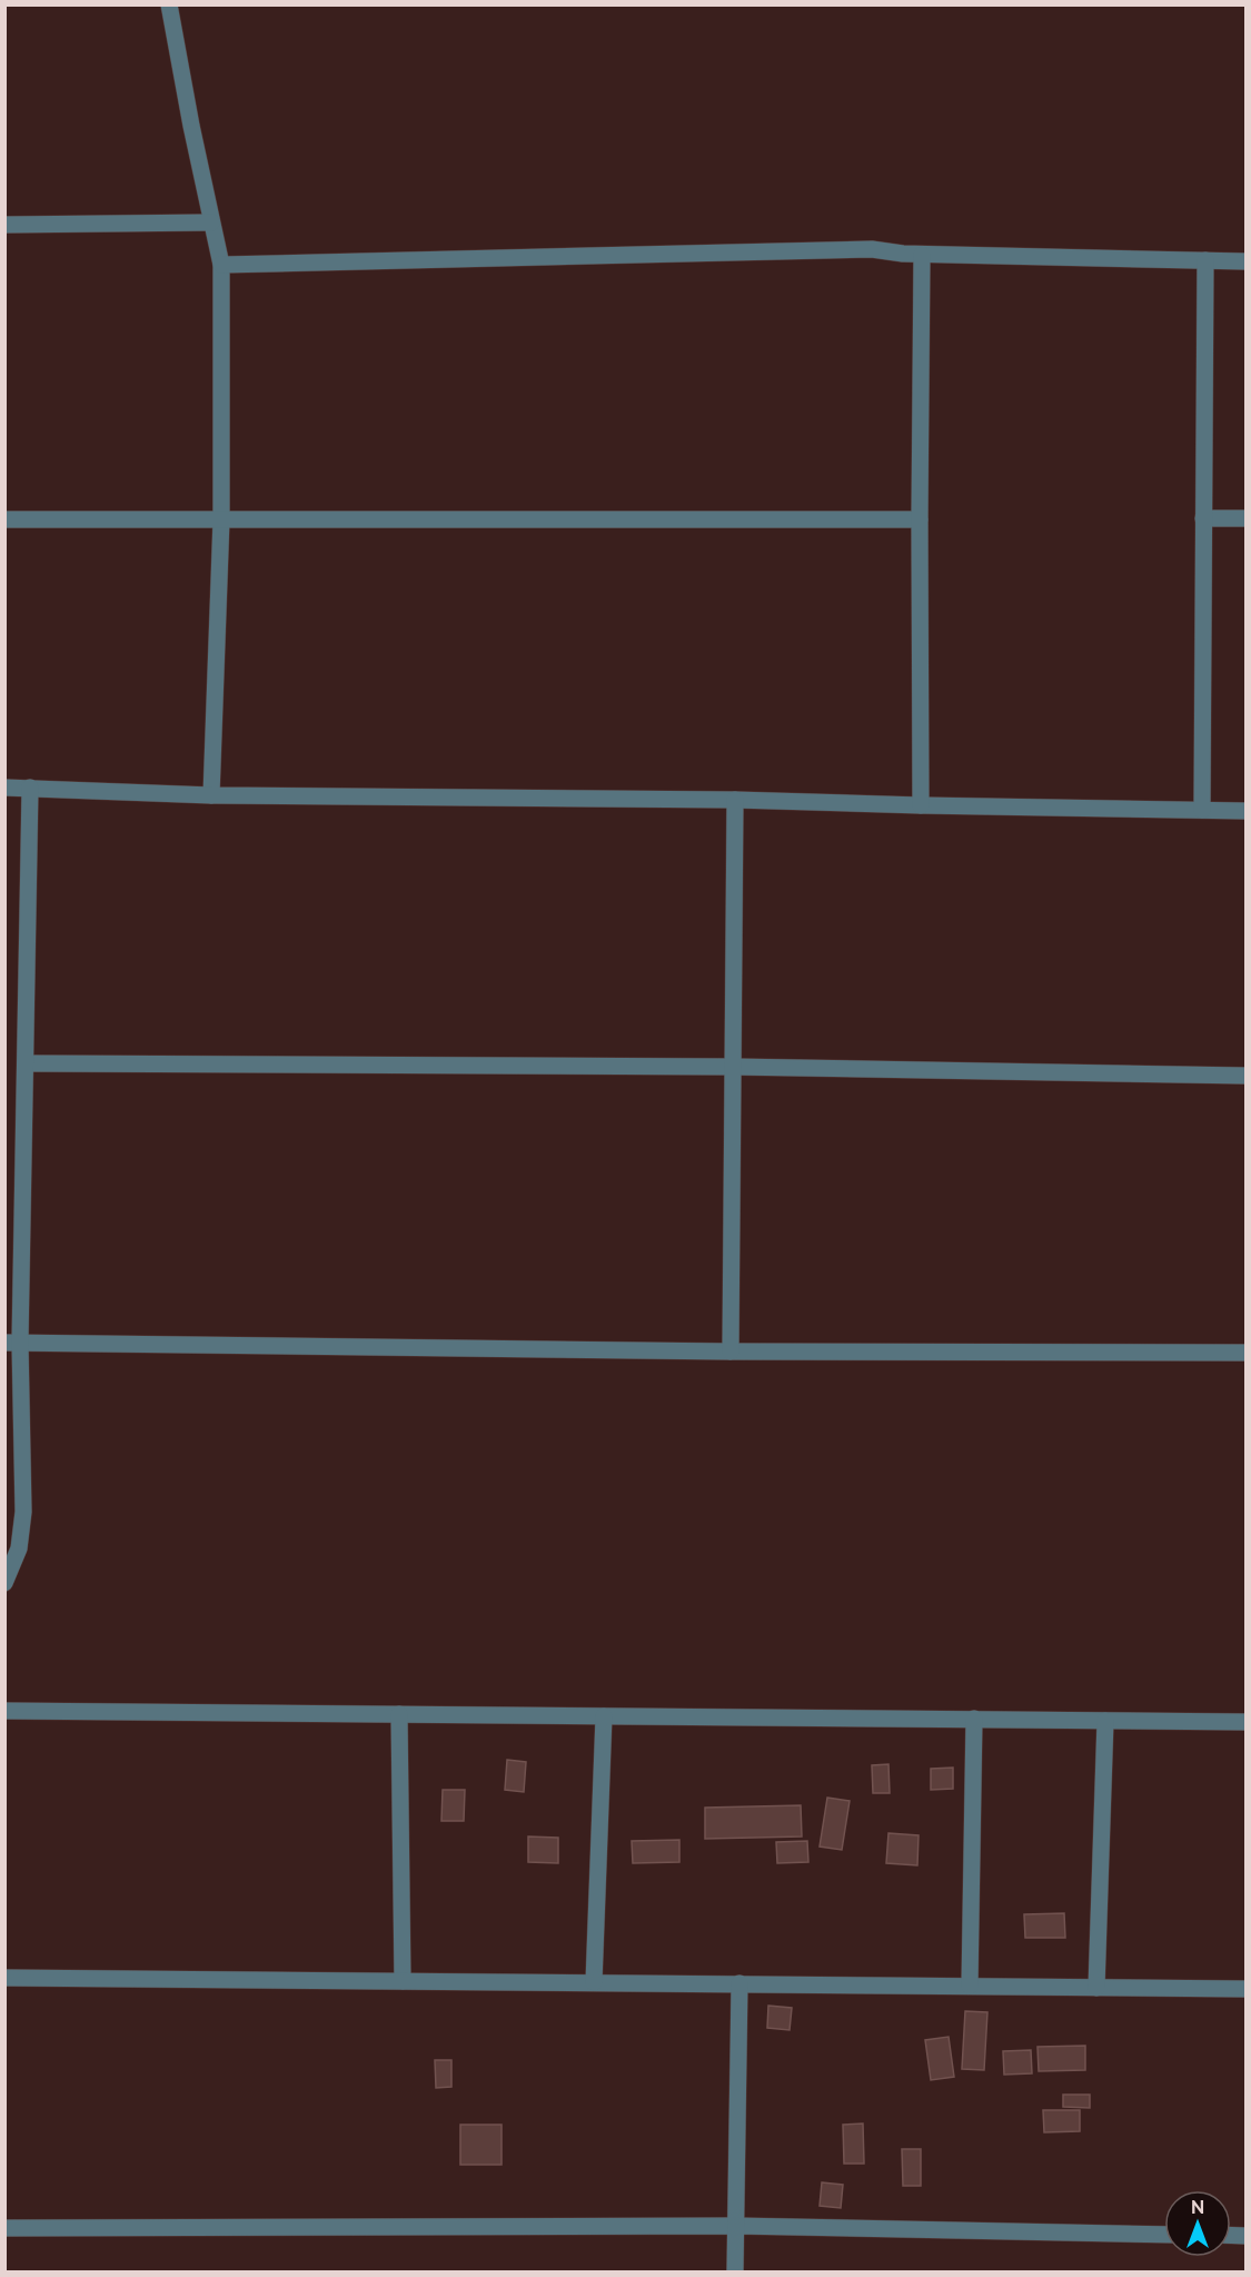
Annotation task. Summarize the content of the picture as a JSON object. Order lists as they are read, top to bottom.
{
  "north": "top"
}
